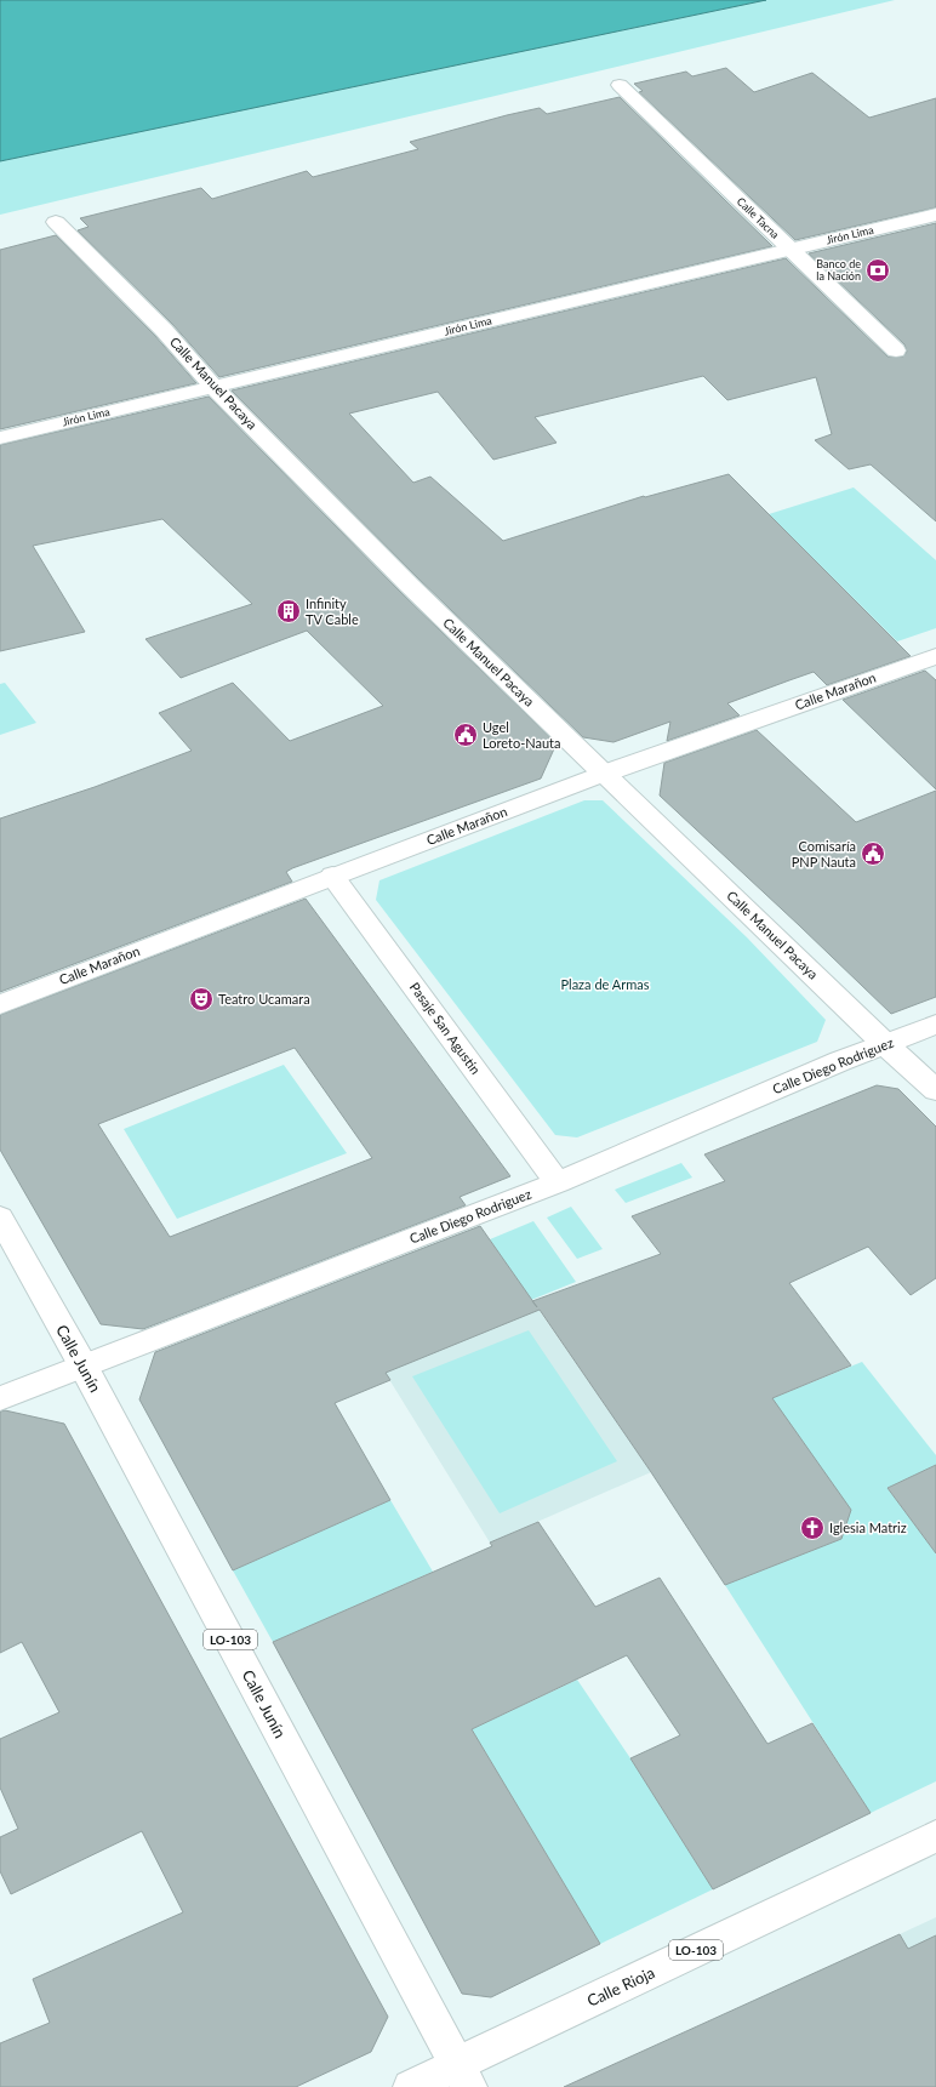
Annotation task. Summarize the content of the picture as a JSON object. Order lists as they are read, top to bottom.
{
  "streets": {
    "street": [
      "Calle Tacna",
      "Jirón Lima",
      "Calle Manuel Pacaya",
      "Calle Marañon",
      "Pasaje San Agustin",
      "Calle Diego Rodriguez",
      "Calle Junín",
      "LO-103",
      "Calle Rioja"
    ]
  },
  "crossings": [
    ["Calle Tacna", "Jirón Lima"],
    ["Jirón Lima", "Calle Manuel Pacaya"],
    ["Calle Manuel Pacaya", "Calle Marañon"],
    ["Calle Manuel Pacaya", "Calle Diego Rodriguez"],
    ["Calle Marañon", "Pasaje San Agustin"],
    ["Pasaje San Agustin", "Calle Diego Rodriguez"],
    ["Calle Diego Rodriguez", "Calle Junín"],
    ["Calle Junín", "Calle Rioja"]
  ],
  "parks": ["Plaza de Armas"],
  "places": {
    "bank": ["Banco de la Nación"],
    "building": ["Infinity TV Cable"],
    "public building": ["Ugel Loreto-Nauta", "Comisaría PNP Nauta"],
    "theatre": ["Teatro Ucamara"],
    "church": ["Iglesia Matriz"]
  }
}
